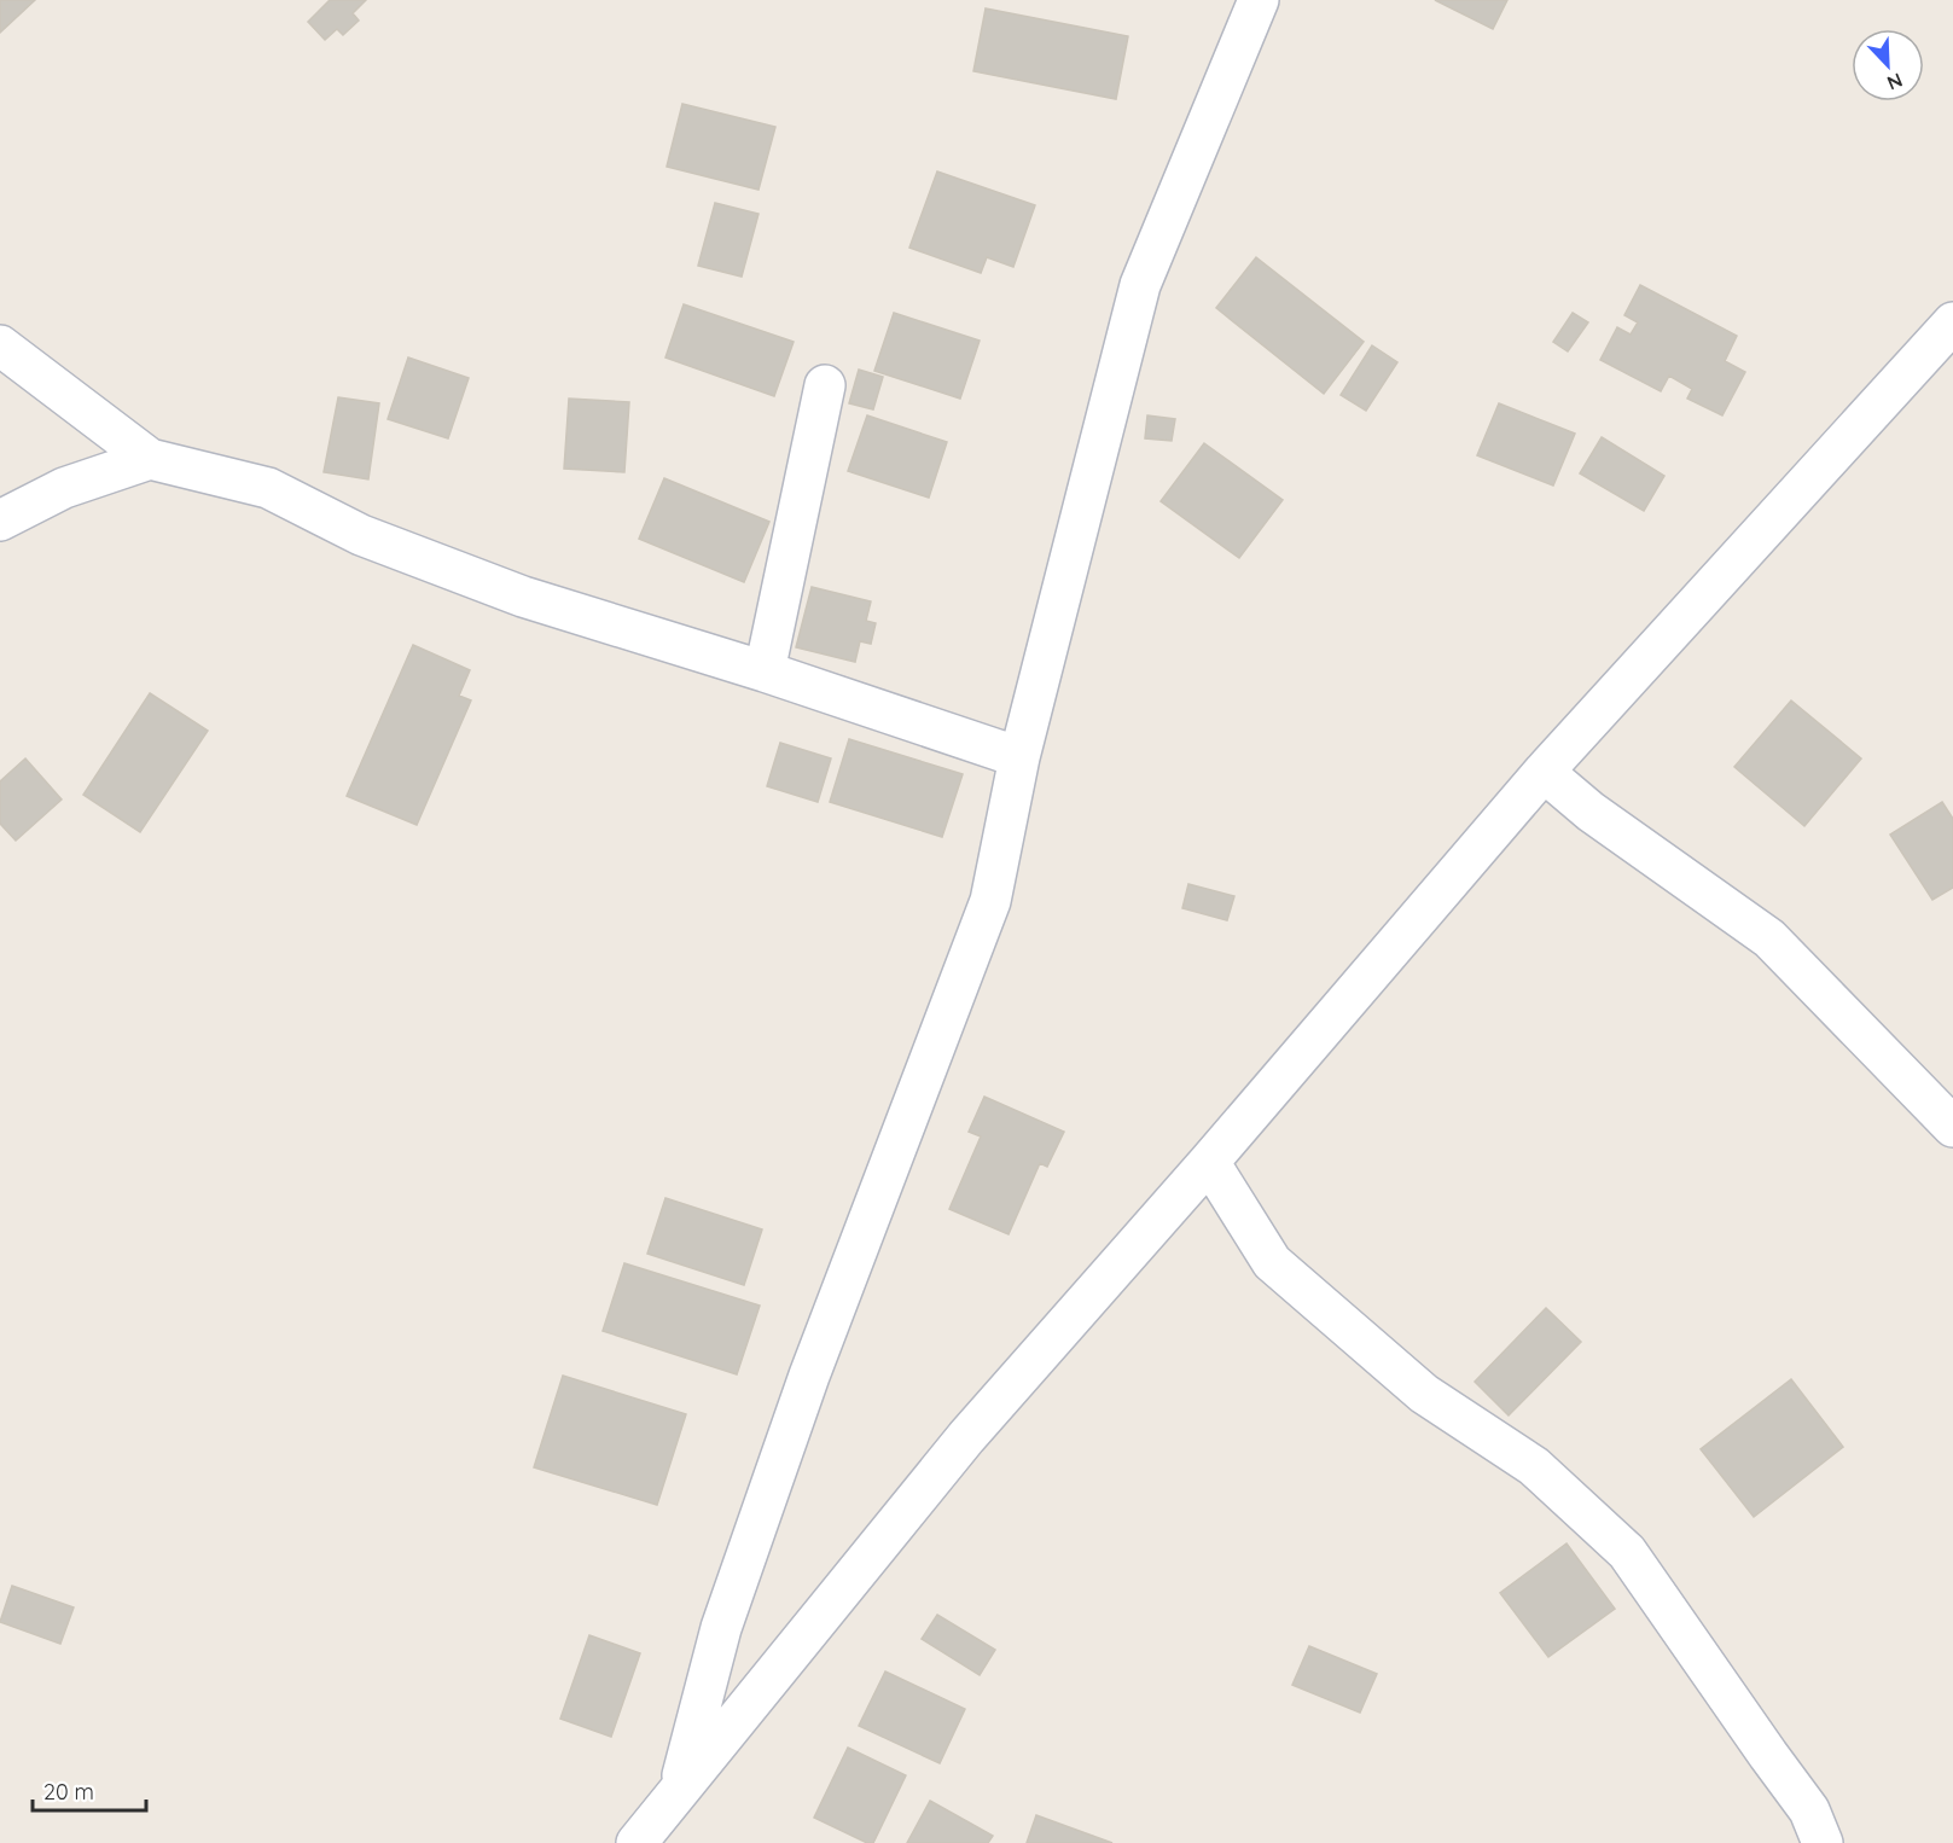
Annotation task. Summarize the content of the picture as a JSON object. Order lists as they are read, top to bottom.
{
  "scale_bar": "20 m",
  "north": "bottom right"
}
